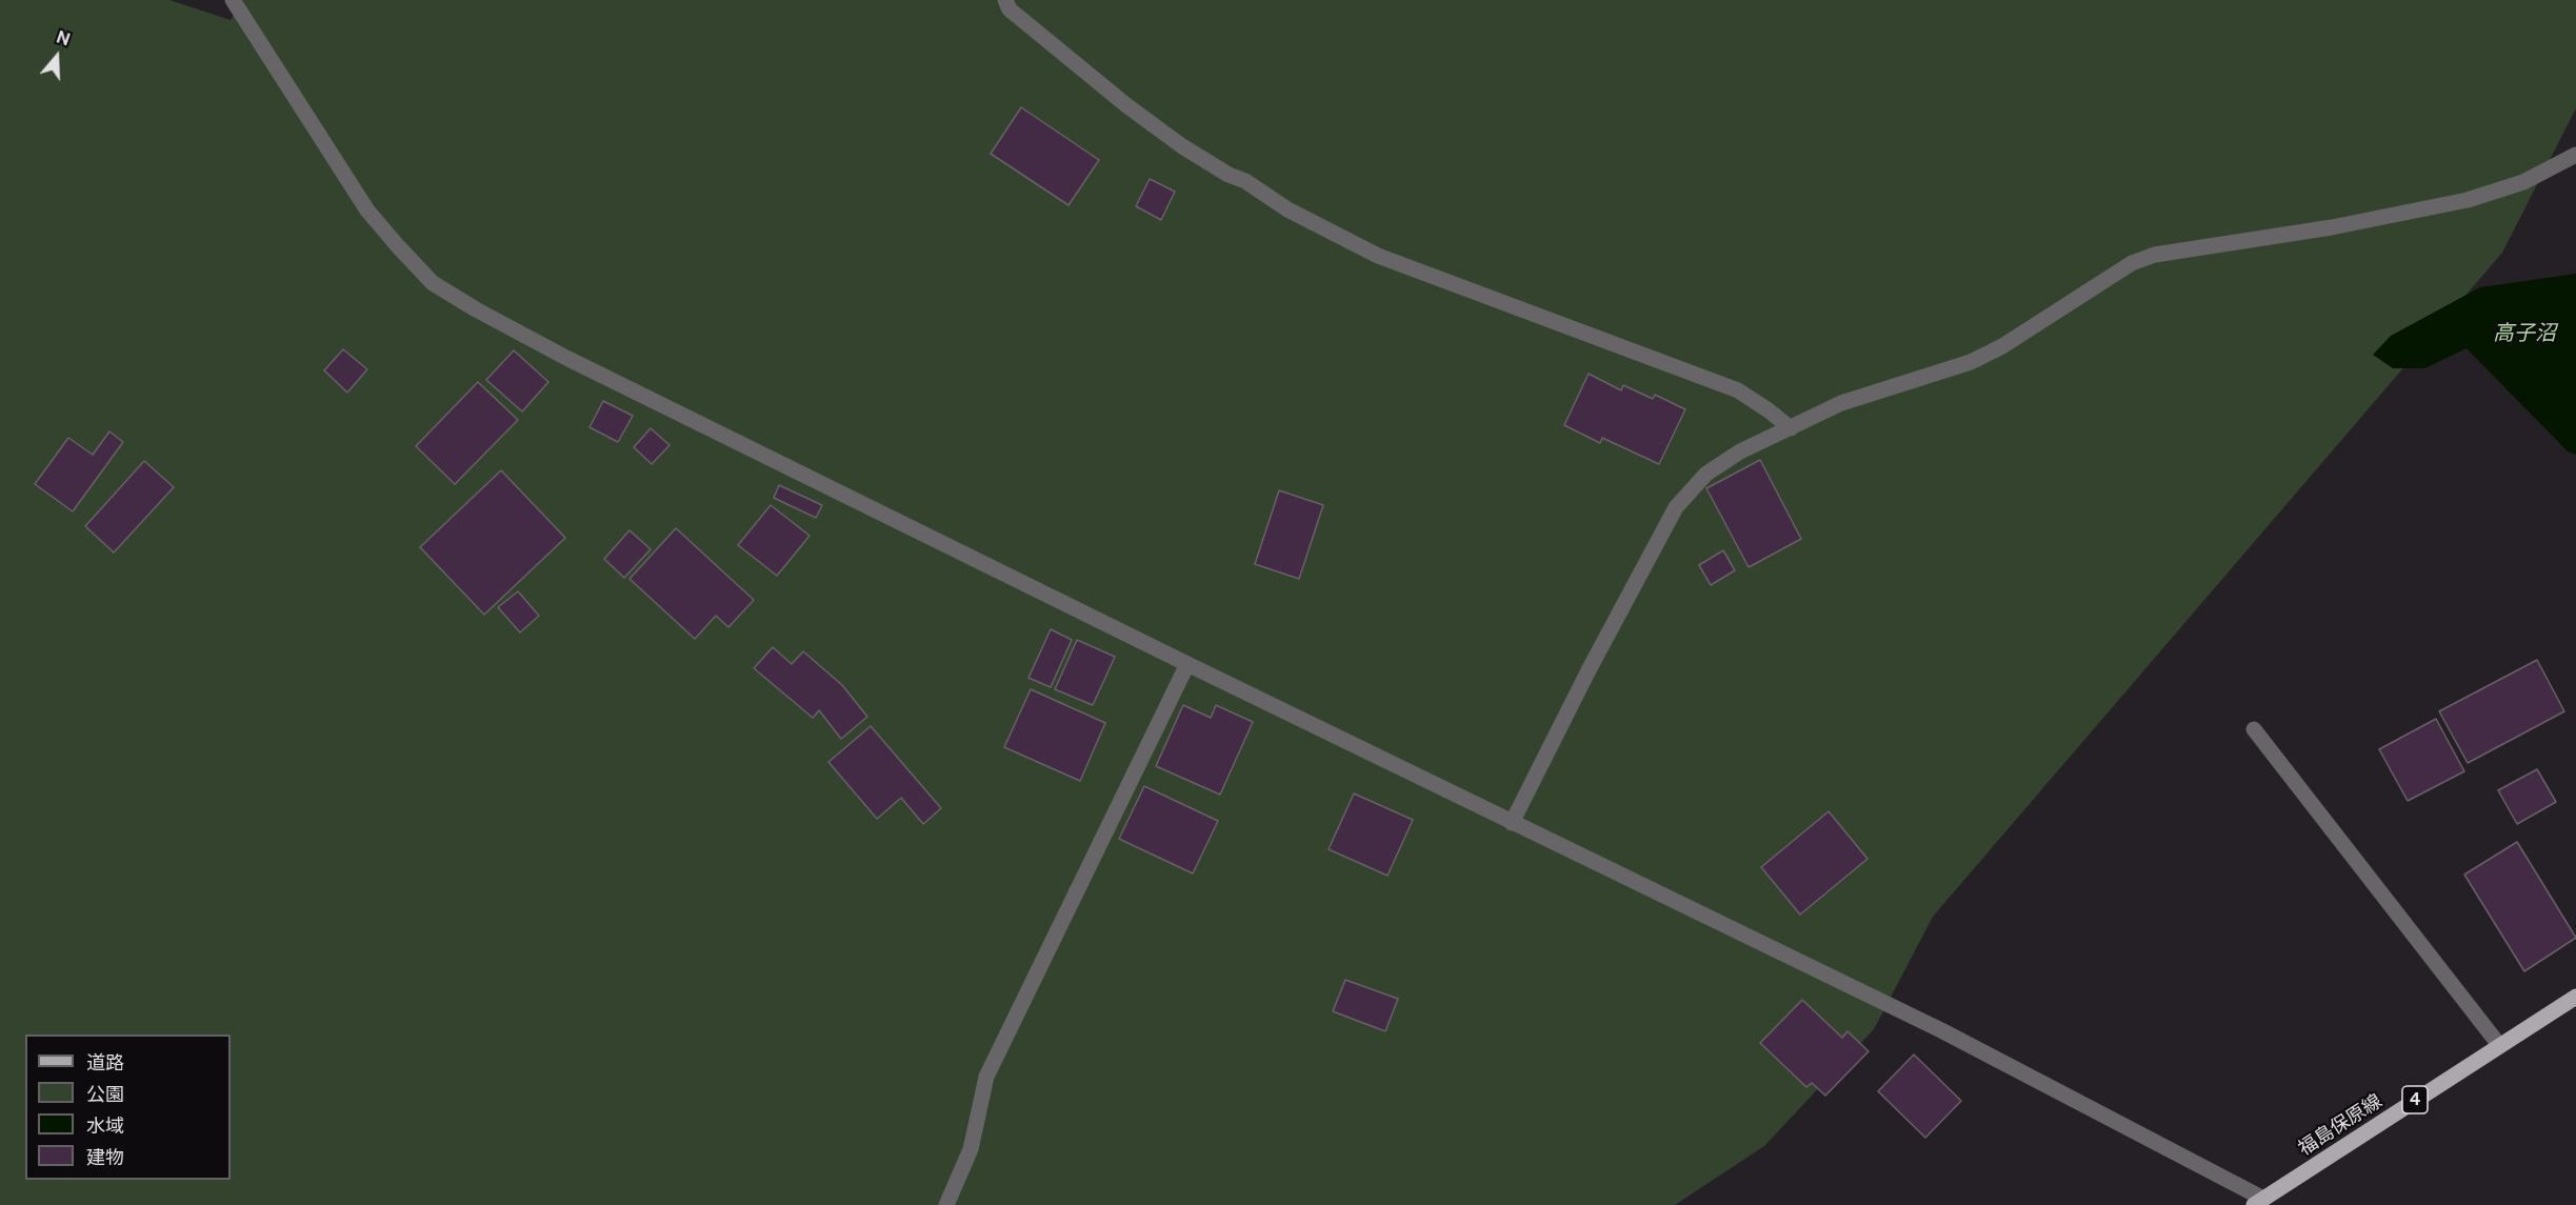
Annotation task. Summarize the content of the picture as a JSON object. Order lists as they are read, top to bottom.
{
  "streets": {
    "main road": ["4", "福島保原線"]
  },
  "water": ["高子沼"],
  "legend": [
    "道路",
    "公園",
    "水域",
    "建物"
  ],
  "north": "top"
}
